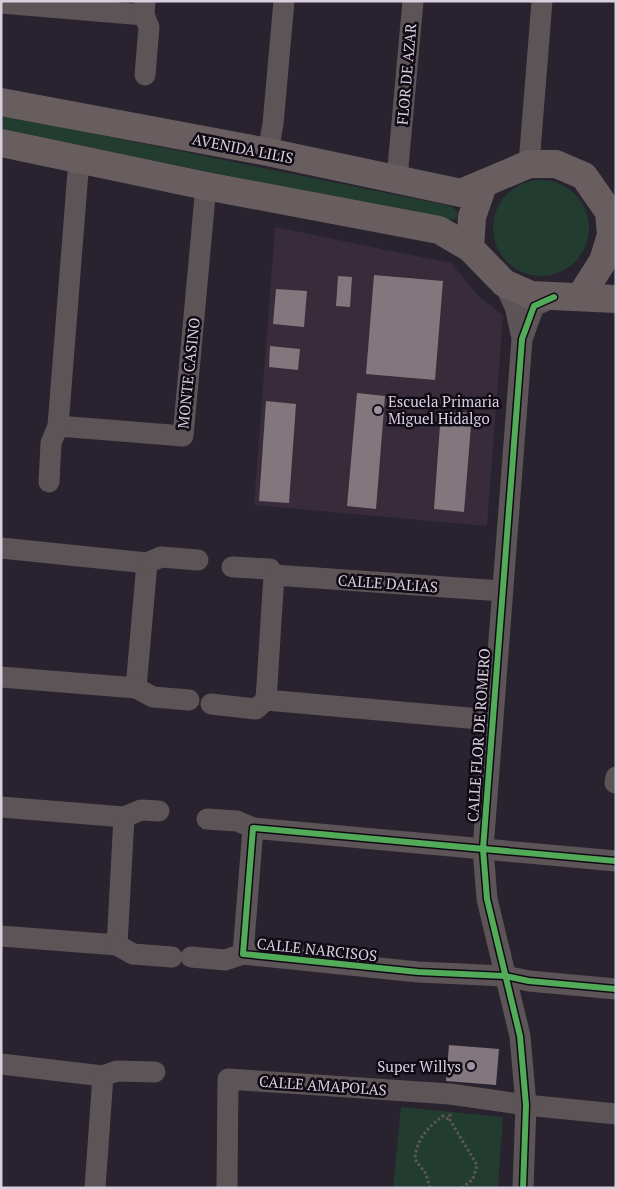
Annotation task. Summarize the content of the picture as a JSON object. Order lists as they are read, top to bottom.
{
  "streets": {
    "main road": ["AVENIDA LILIS"],
    "street": [
      "FLOR DE AZAR",
      "MONTE CASINO",
      "CALLE DALIAS",
      "CALLE FLOR DE ROMERO",
      "CALLE NARCISOS",
      "CALLE AMAPOLAS"
    ]
  },
  "crossings": [
    ["FLOR DE AZAR", "AVENIDA LILIS"],
    ["AVENIDA LILIS", "CALLE FLOR DE ROMERO"],
    ["CALLE DALIAS", "CALLE FLOR DE ROMERO"],
    ["CALLE FLOR DE ROMERO", "CALLE NARCISOS"],
    ["CALLE FLOR DE ROMERO", "CALLE AMAPOLAS"]
  ],
  "places": ["Escuela Primaria Miguel Hidalgo", "Super Willys"]
}
